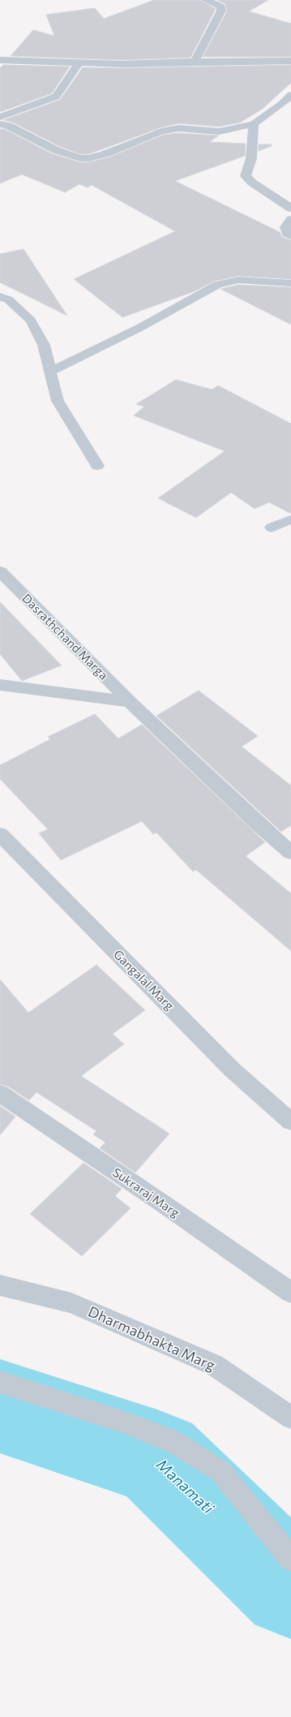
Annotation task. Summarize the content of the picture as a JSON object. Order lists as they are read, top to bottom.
{
  "streets": {
    "street": [
      "Dasrathchand Marga",
      "Gangalal Marg",
      "Sukraraj Marg",
      "Dharmabhakta Marg"
    ]
  },
  "water": ["Manamati"]
}
